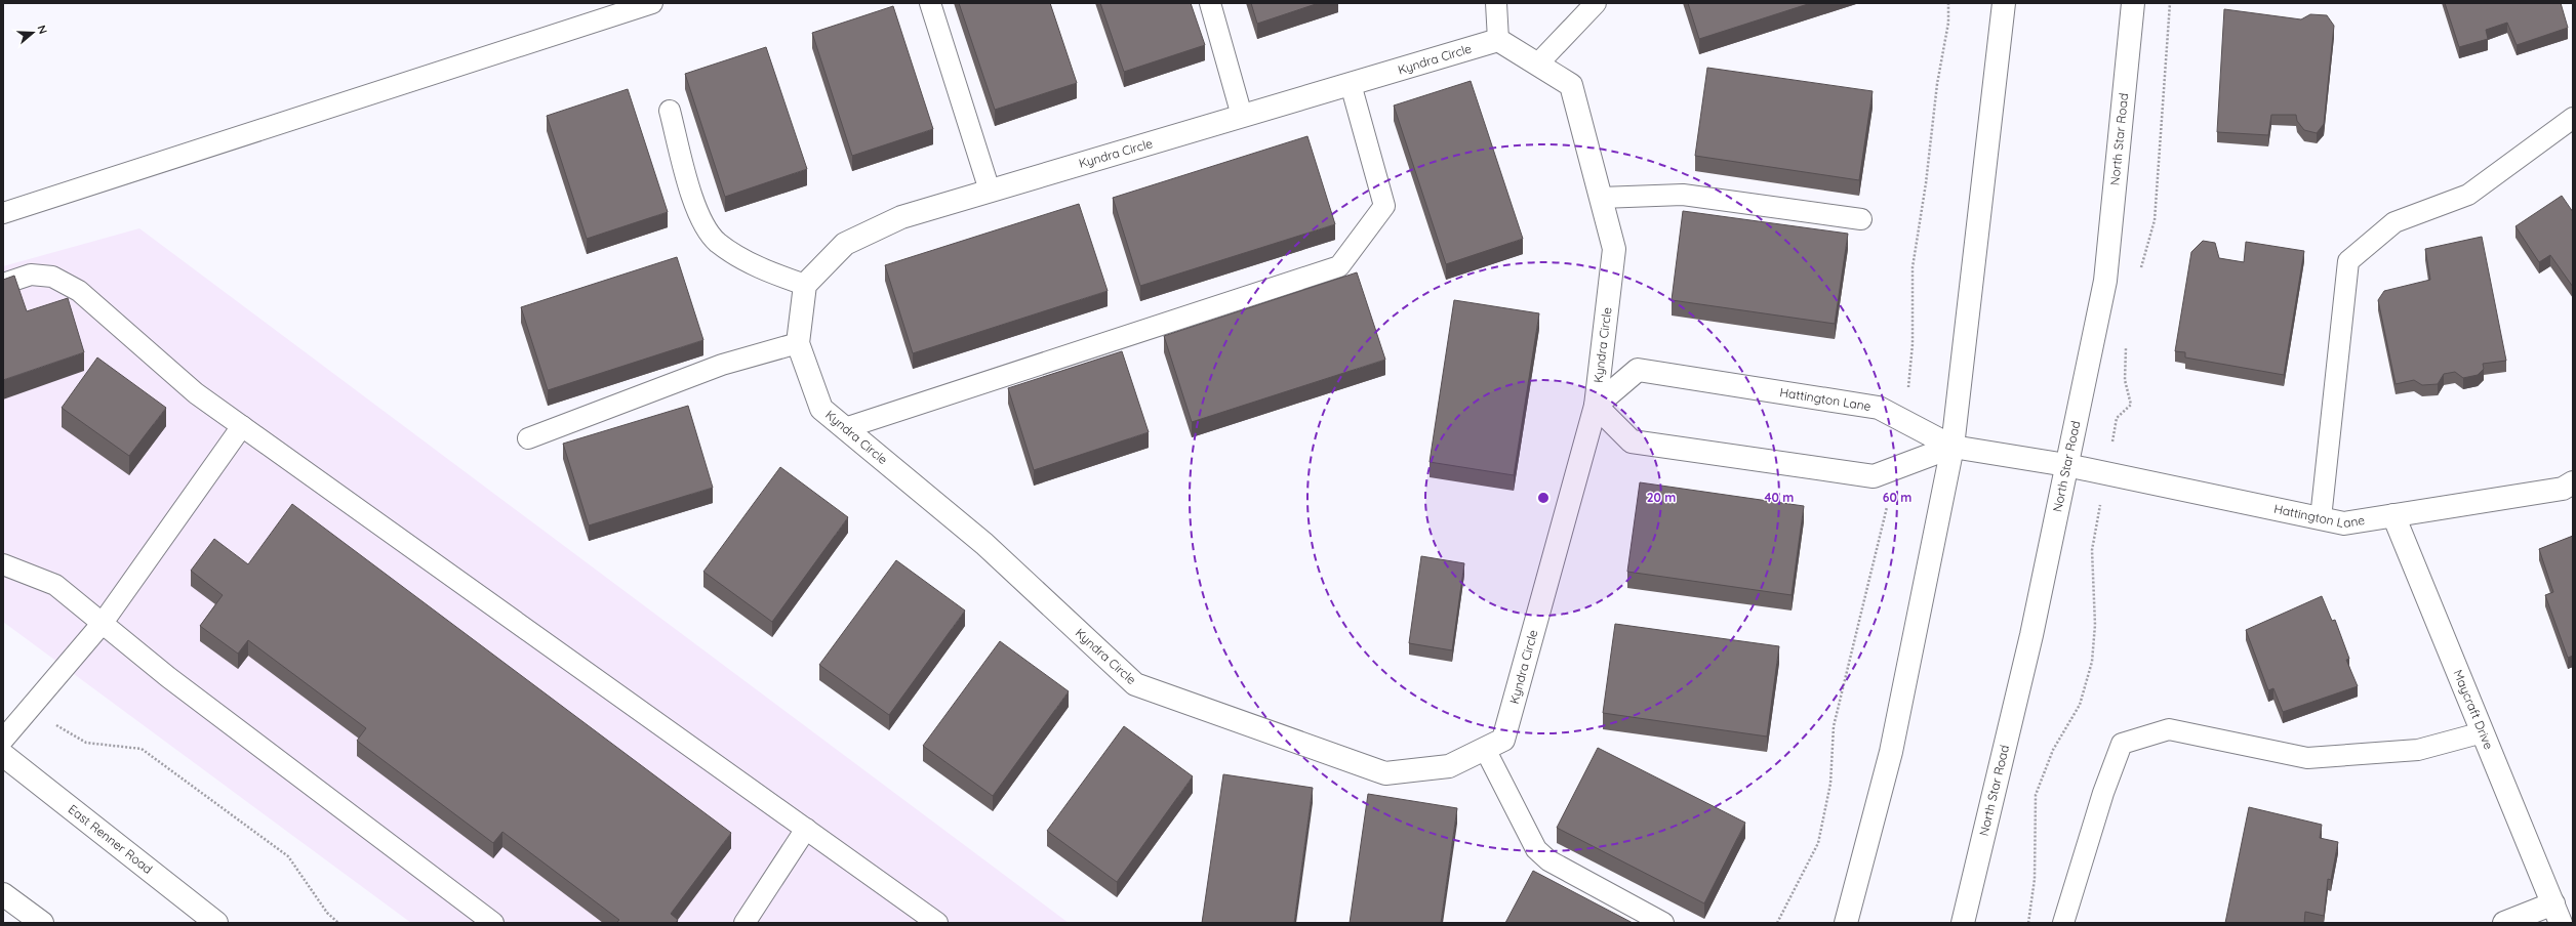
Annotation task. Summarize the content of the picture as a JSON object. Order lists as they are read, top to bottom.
{
  "streets": {
    "street": [
      "Kyndra Circle",
      "North Star Road",
      "Hattington Lane",
      "Maycraft Drive",
      "East Renner Road"
    ]
  },
  "crossings": [
    ["Kyndra Circle", "Hattington Lane"],
    ["North Star Road", "Hattington Lane"],
    ["Hattington Lane", "Maycraft Drive"]
  ],
  "north": "right",
  "rings": ["20 m", "40 m", "60 m"]
}
